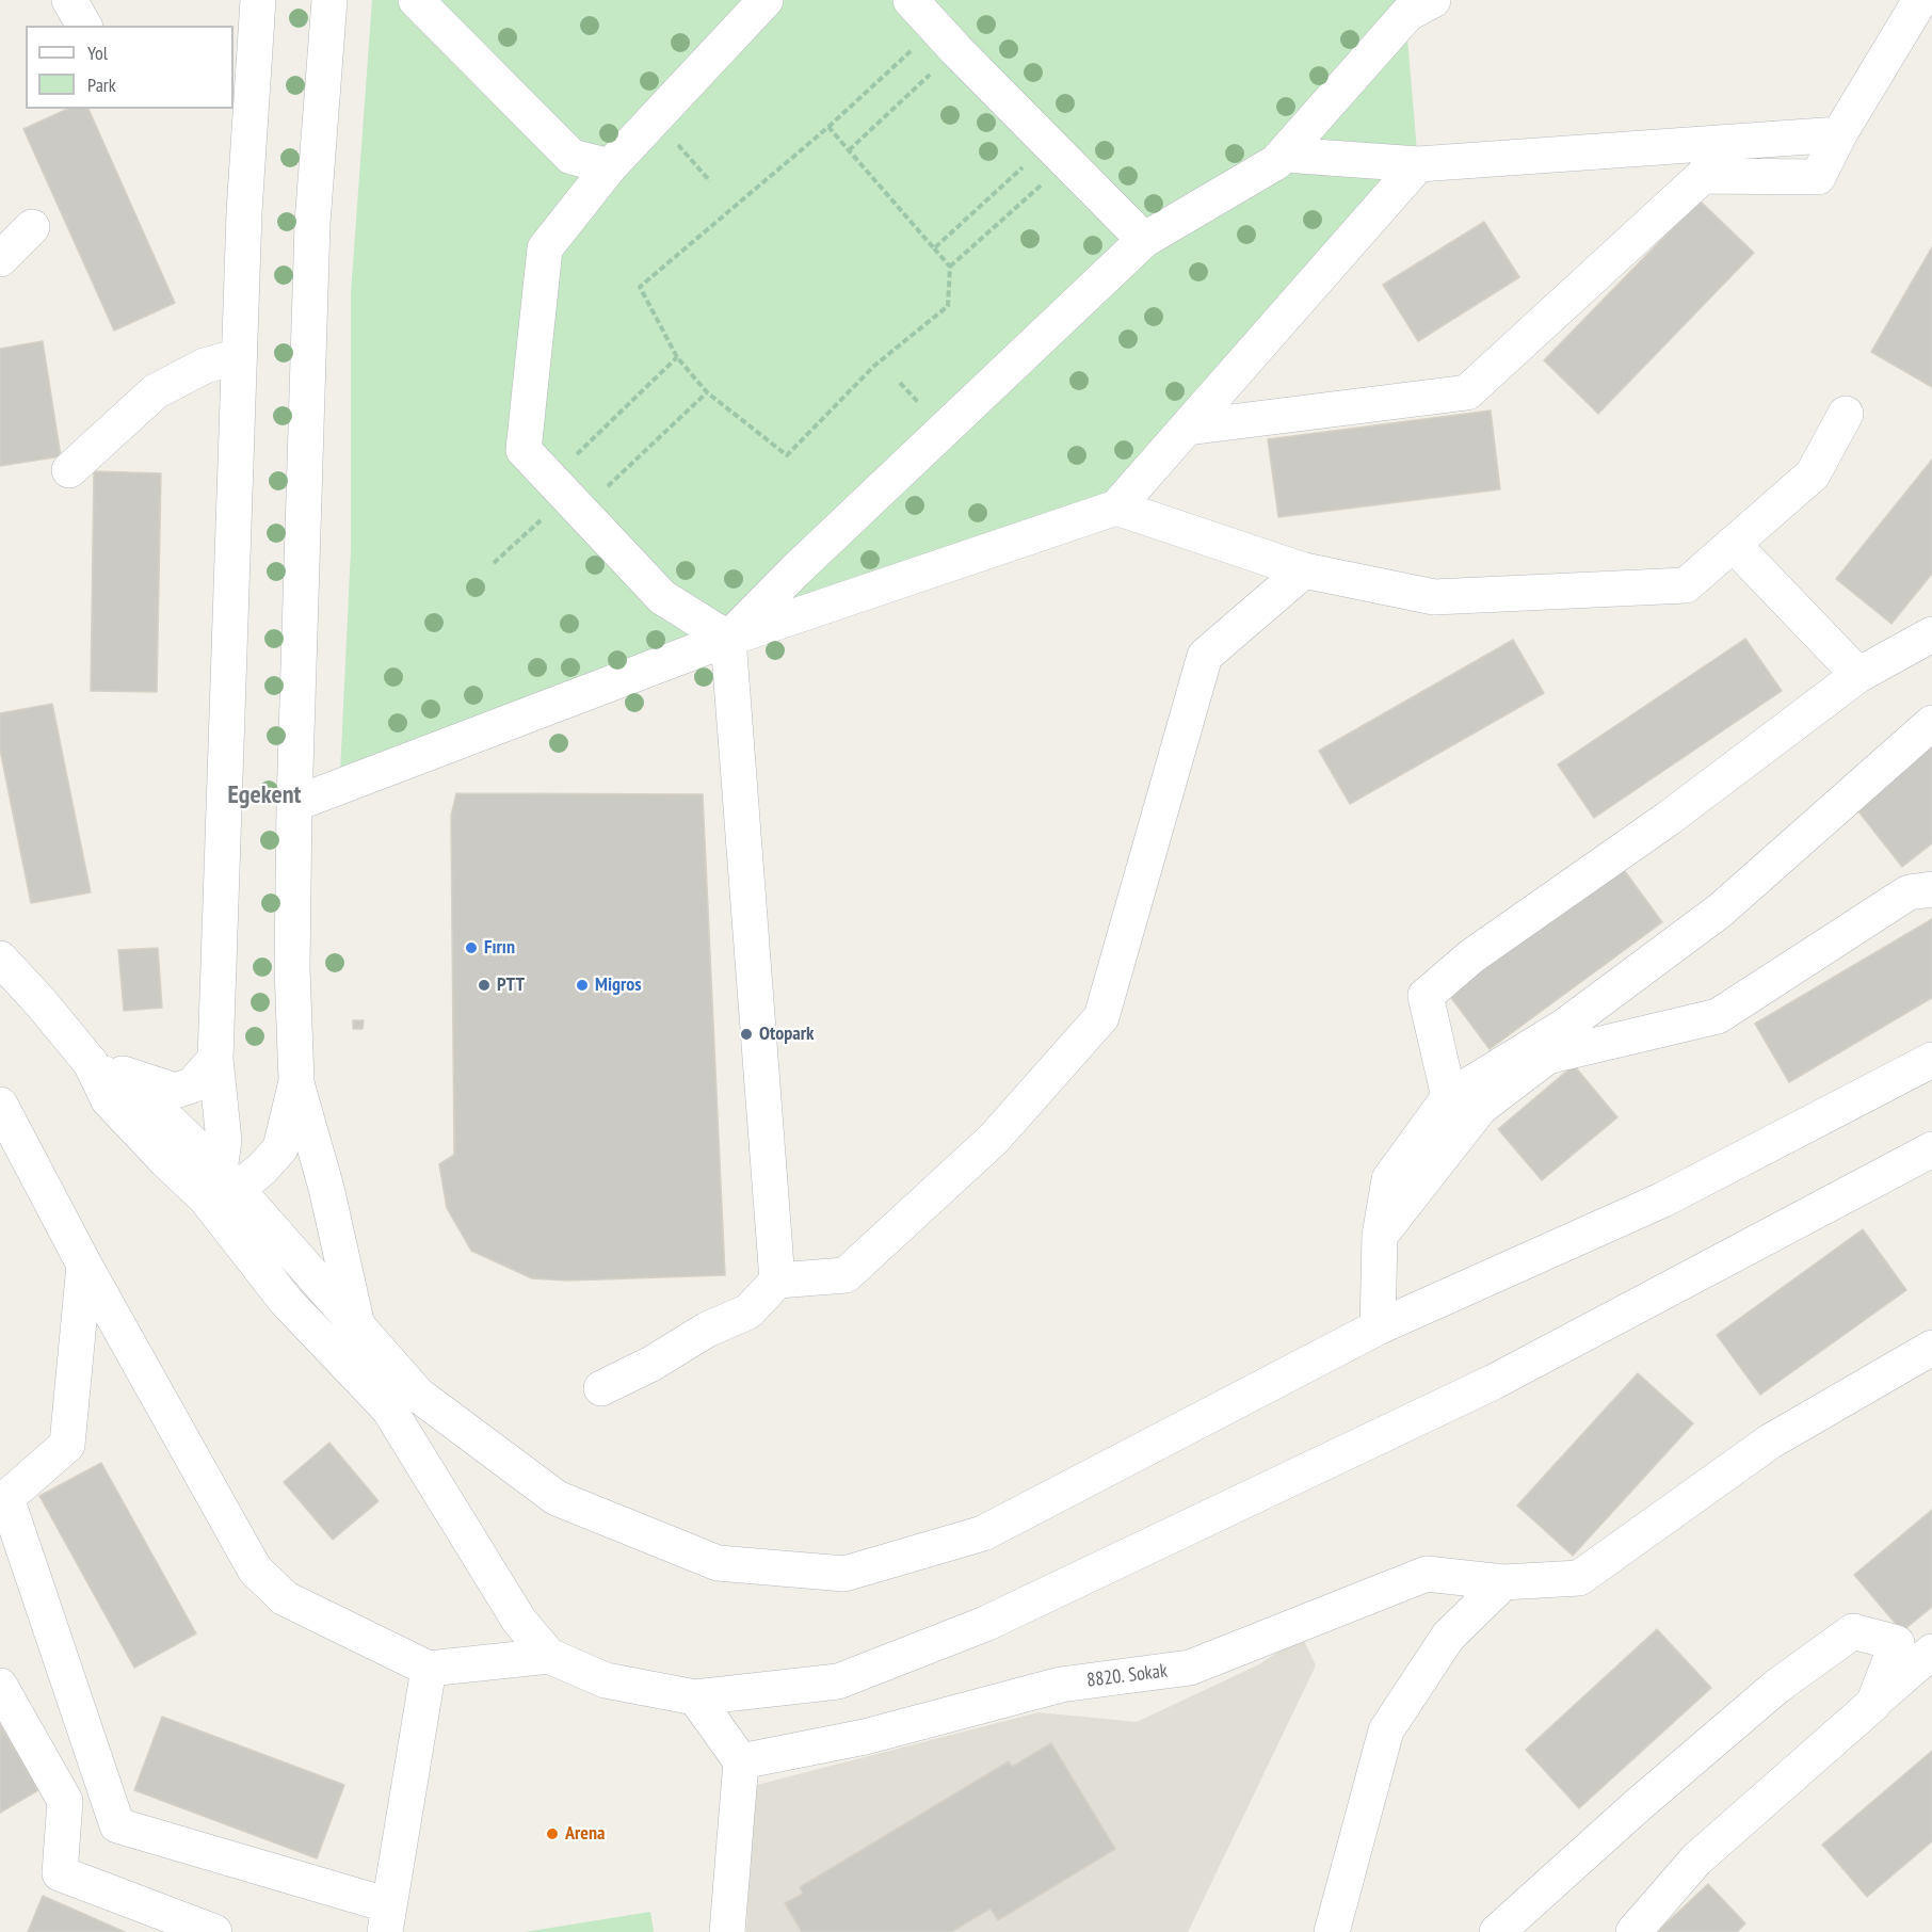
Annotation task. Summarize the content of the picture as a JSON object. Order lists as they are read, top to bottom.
{
  "streets": {
    "street": ["8820. Sokak"]
  },
  "districts": ["Egekent"],
  "places": [
    "Fırın",
    "PTT",
    "Migros",
    "Otopark",
    "Arena"
  ],
  "legend": ["Yol", "Park"]
}
